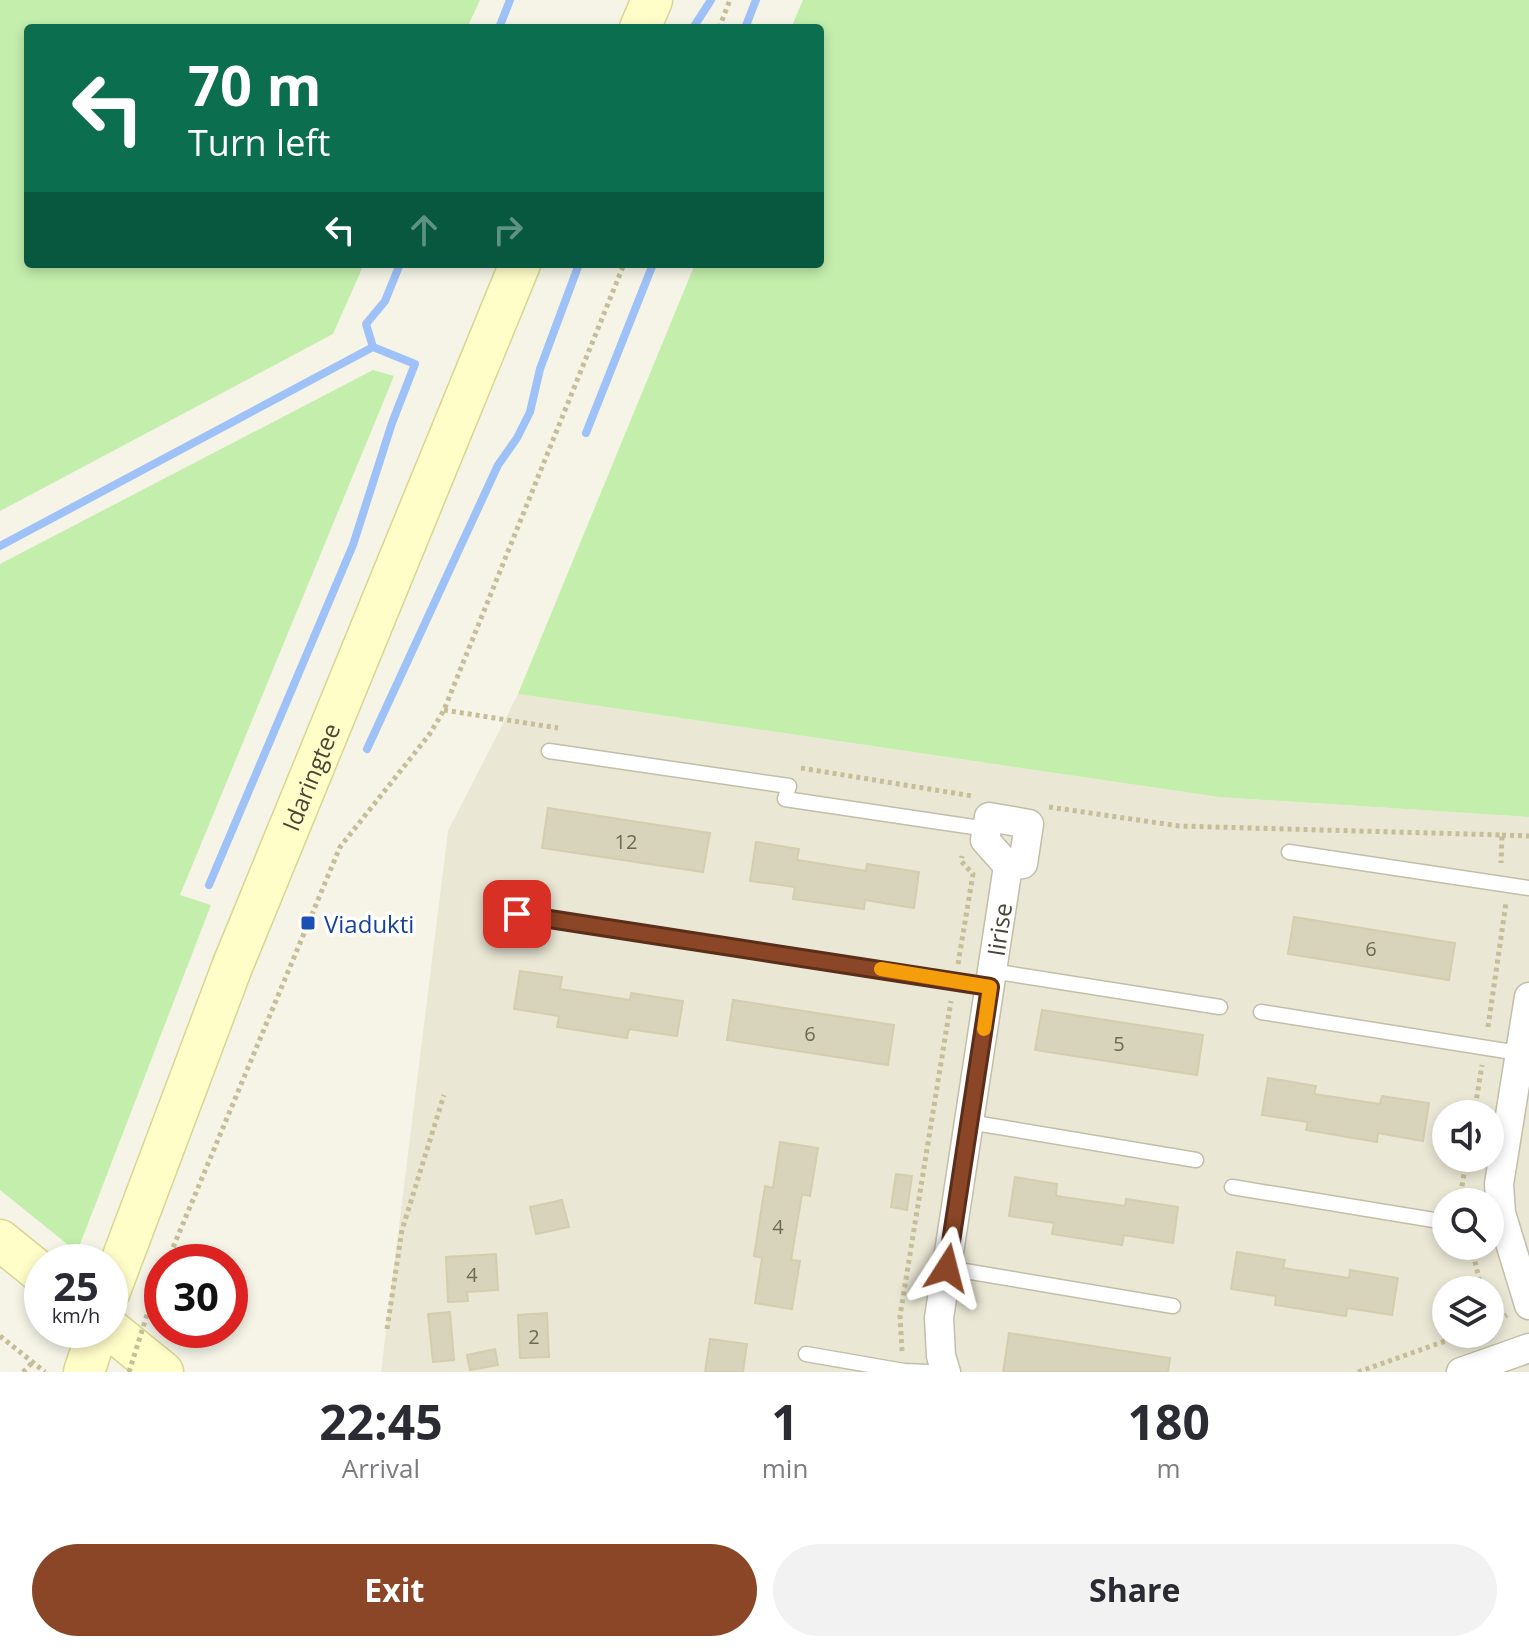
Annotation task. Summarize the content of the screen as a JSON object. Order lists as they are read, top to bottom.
{
  "streets": {
    "main road": ["Idaringtee"],
    "street": ["Iirise"]
  },
  "places": {
    "transit": ["Viadukti"]
  },
  "house_numbers": [
    "12",
    "6",
    "6",
    "5",
    "4",
    "4",
    "2"
  ],
  "page": {
    "turn": ["70 m", "Turn left"],
    "speed": "25 km/h",
    "limit": "30",
    "eta": [
      "22:45",
      "Arrival",
      "1",
      "min",
      "180",
      "m"
    ],
    "buttons": ["Exit", "Share"]
  }
}
